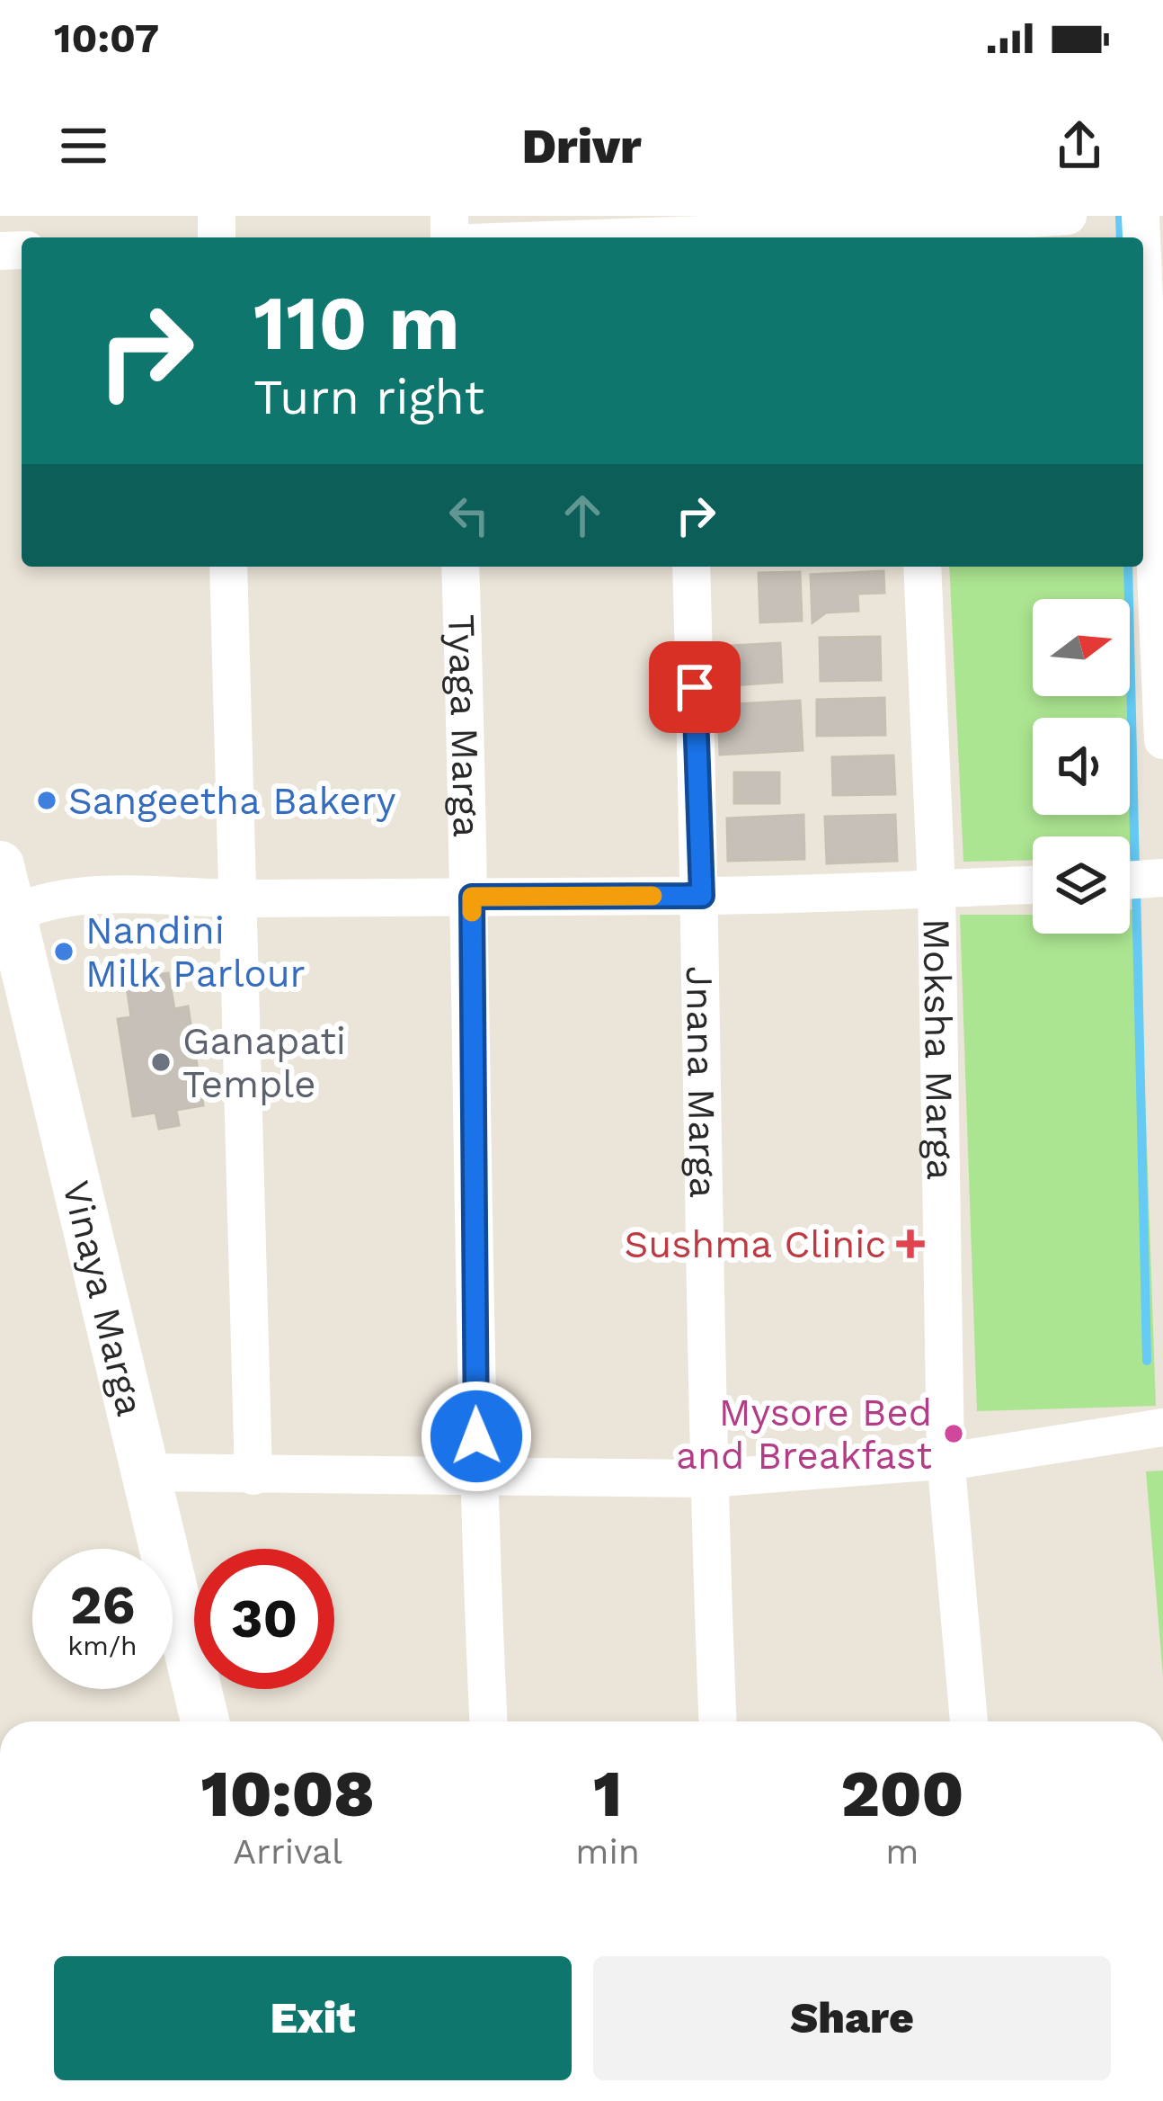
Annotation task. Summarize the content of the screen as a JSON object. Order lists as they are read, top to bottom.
{
  "streets": {
    "street": [
      "Tyaga Marga",
      "Moksha Marga",
      "Jnana Marga",
      "Vinaya Marga"
    ]
  },
  "places": {
    "other": [
      "Sangeetha Bakery",
      "Nandini Milk Parlour",
      "Ganapati Temple",
      "Mysore Bed and Breakfast"
    ],
    "health": ["Sushma Clinic"]
  },
  "north": "right",
  "page": {
    "status": "10:07",
    "header": "Drivr",
    "turn": ["110 m", "Turn right"],
    "speed": "26 km/h",
    "limit": "30",
    "eta": [
      "10:08",
      "Arrival",
      "1",
      "min",
      "200",
      "m"
    ],
    "buttons": ["Exit", "Share"]
  }
}
